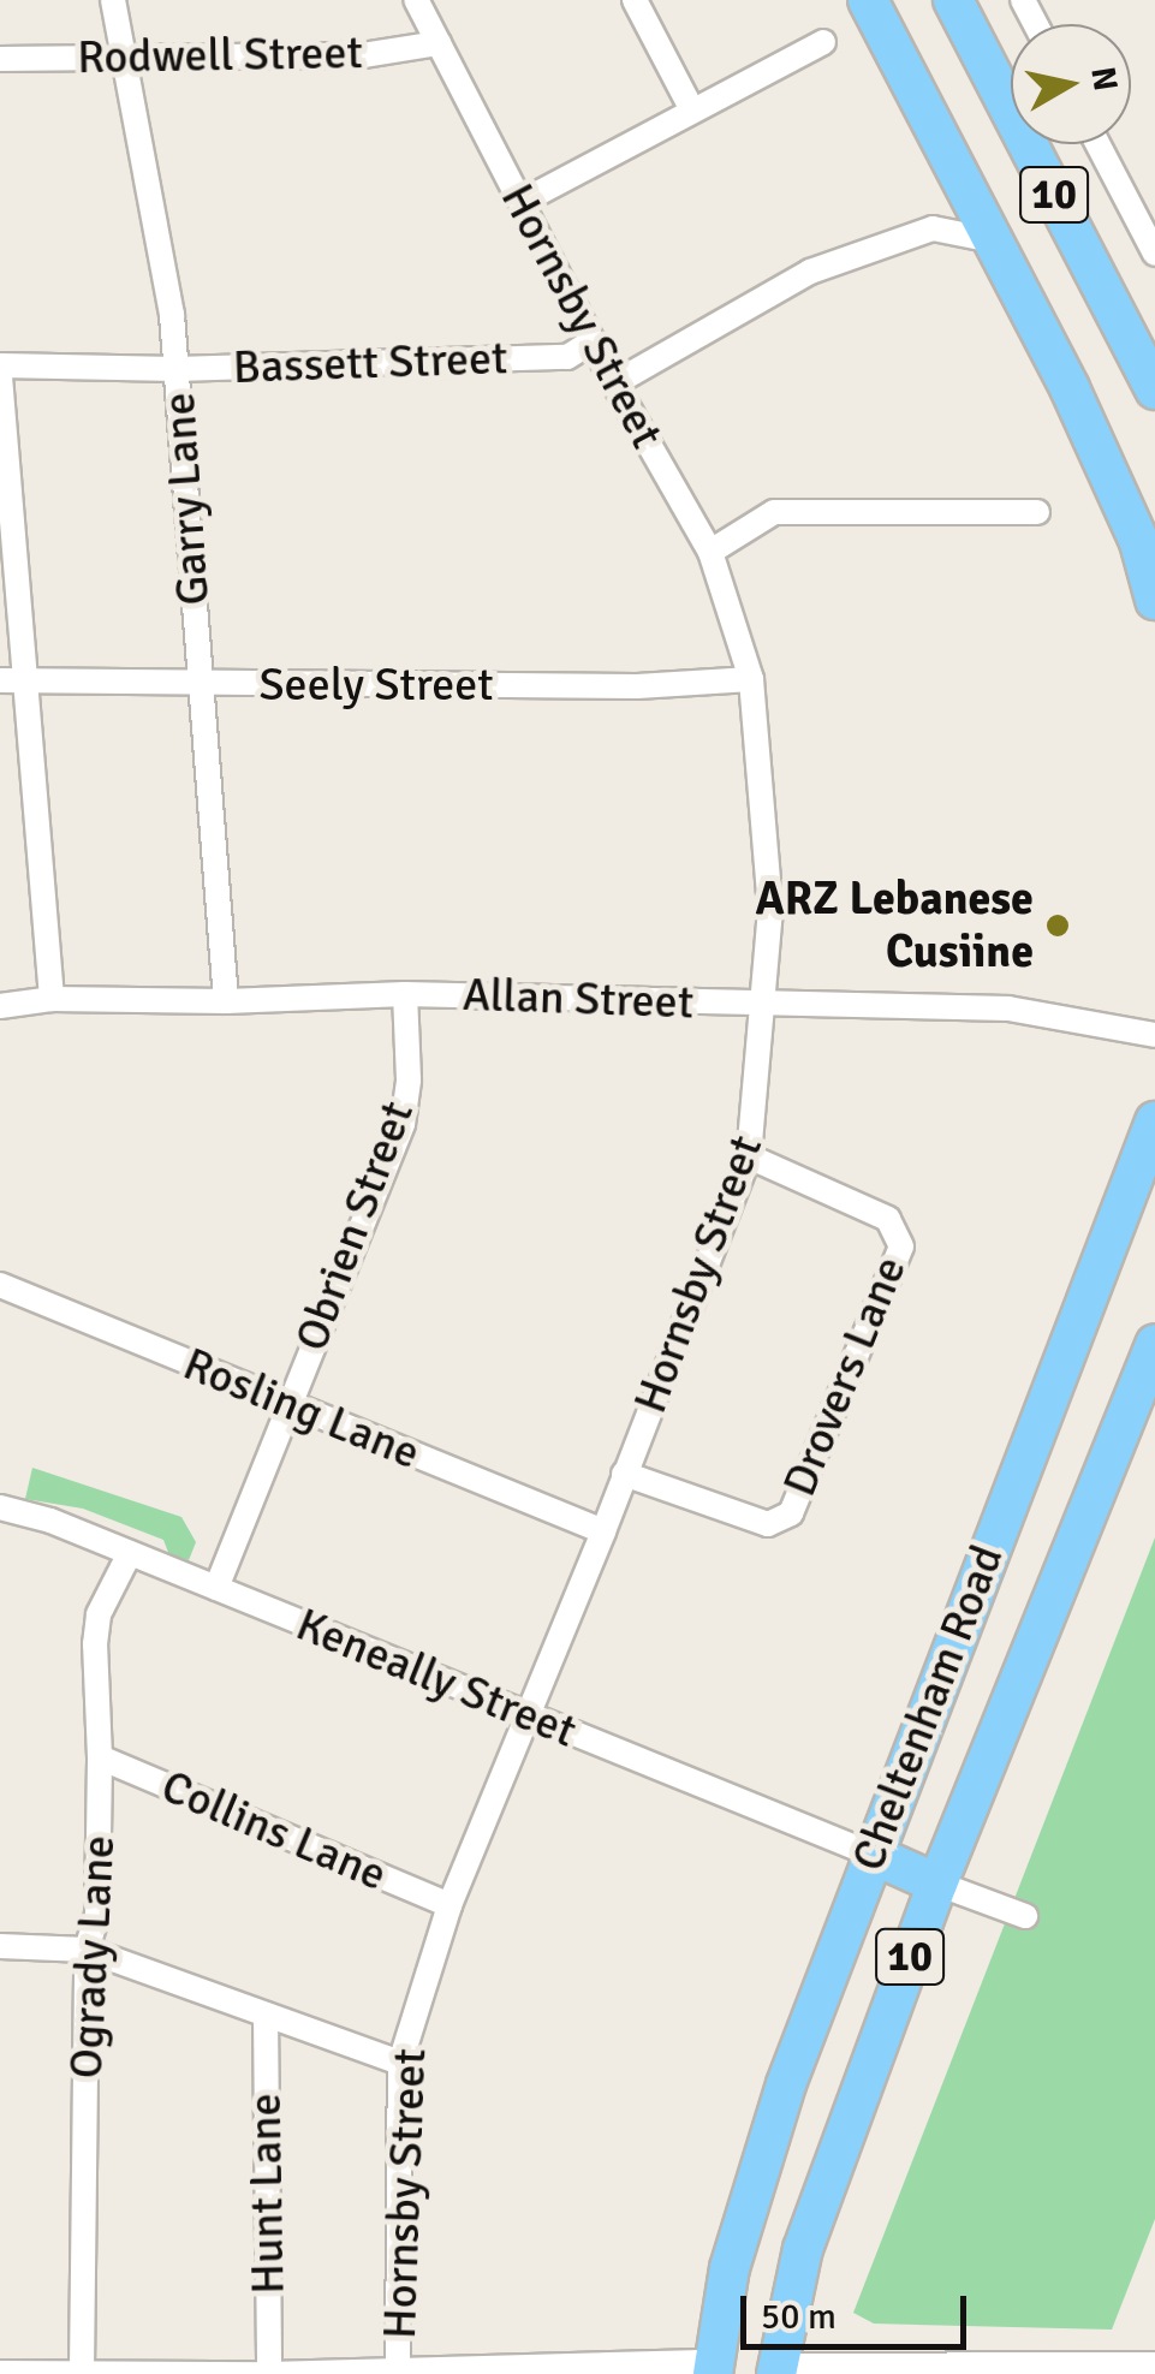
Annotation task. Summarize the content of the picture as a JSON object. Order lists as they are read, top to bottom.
{
  "streets": {
    "main road": ["10", "Cheltenham Road"],
    "street": [
      "Rodwell Street",
      "Hornsby Street",
      "Bassett Street",
      "Garry Lane",
      "Seely Street",
      "Allan Street",
      "Obrien Street",
      "Drovers Lane",
      "Rosling Lane",
      "Keneally Street",
      "Collins Lane",
      "Ogrady Lane",
      "Hunt Lane"
    ]
  },
  "crossings": [
    ["Rodwell Street", "Hornsby Street"],
    ["Rodwell Street", "Garry Lane"],
    ["Hornsby Street", "Bassett Street"],
    ["Hornsby Street", "Seely Street"],
    ["Hornsby Street", "Allan Street"],
    ["Hornsby Street", "Drovers Lane"],
    ["Hornsby Street", "Rosling Lane"],
    ["Hornsby Street", "Keneally Street"],
    ["Hornsby Street", "Collins Lane"],
    ["Bassett Street", "Garry Lane"],
    ["Garry Lane", "Seely Street"],
    ["Garry Lane", "Allan Street"],
    ["Allan Street", "Obrien Street"],
    ["Obrien Street", "Rosling Lane"],
    ["Obrien Street", "Keneally Street"],
    ["Keneally Street", "Cheltenham Road"],
    ["Keneally Street", "Ogrady Lane"],
    ["Collins Lane", "Ogrady Lane"]
  ],
  "places": ["ARZ Lebanese Cusiine"],
  "scale_bar": "50 m",
  "north": "right"
}
